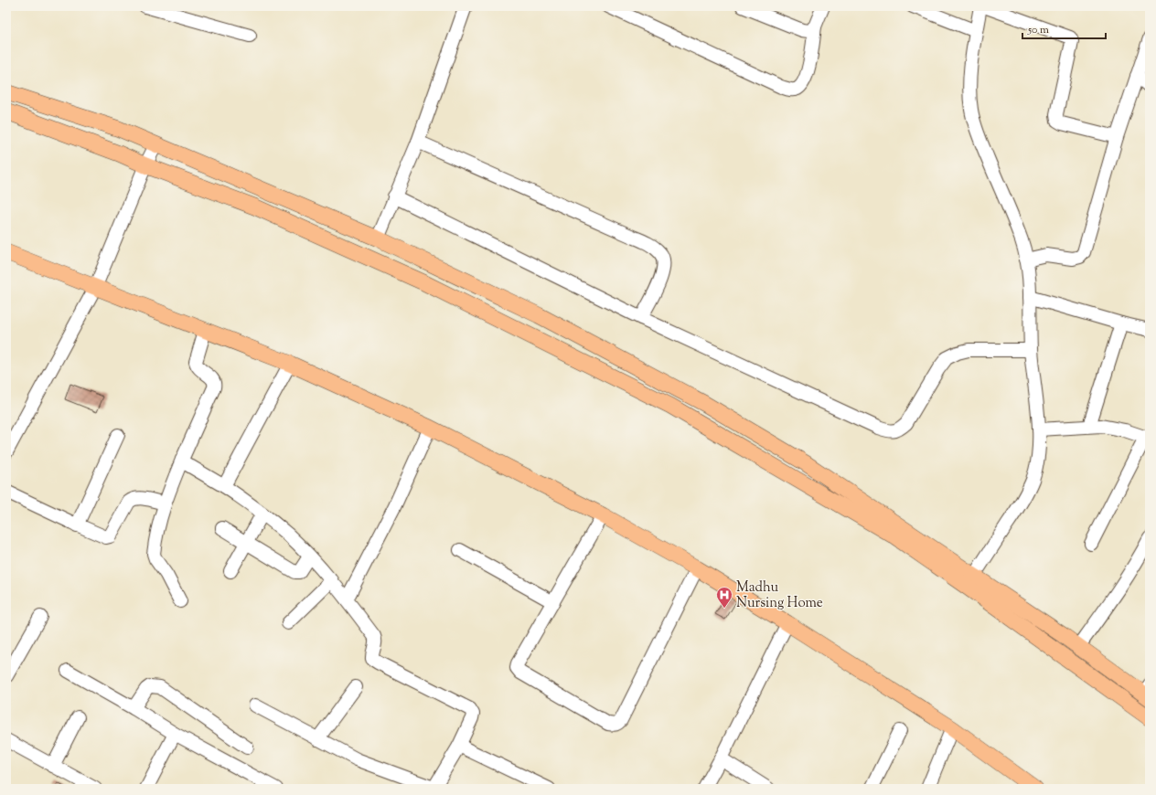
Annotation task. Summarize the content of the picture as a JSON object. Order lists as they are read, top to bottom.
{
  "places": {
    "hospital": ["Madhu Nursing Home"]
  },
  "scale_bar": "50 m"
}
